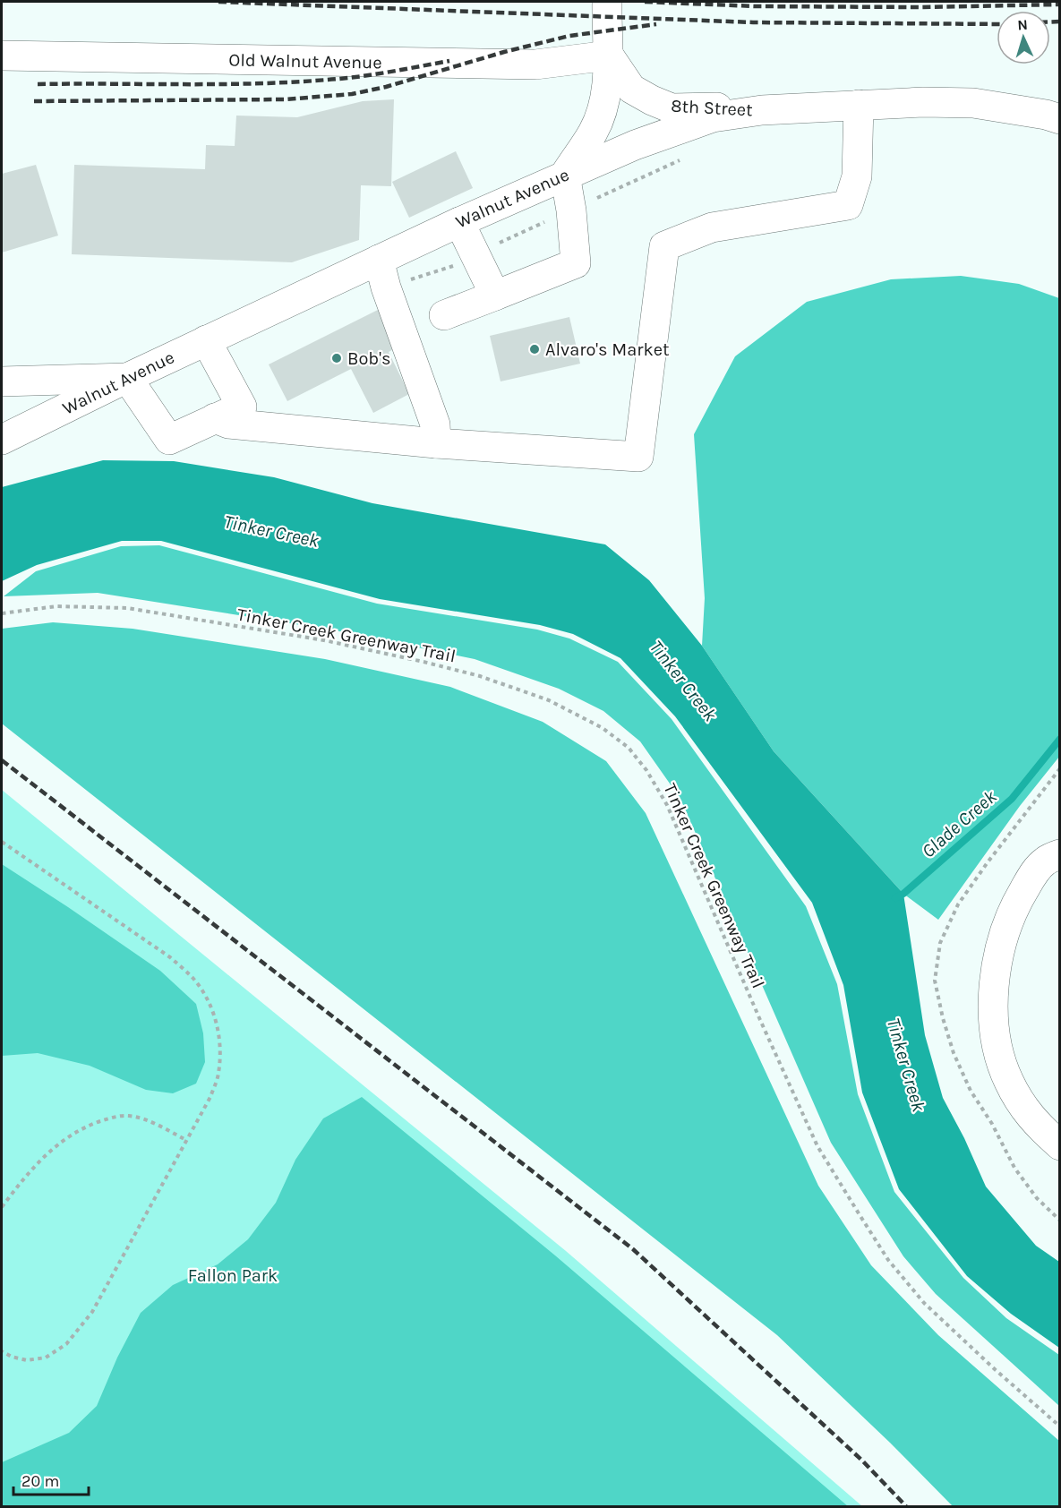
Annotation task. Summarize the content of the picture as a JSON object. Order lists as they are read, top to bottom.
{
  "streets": {
    "street": ["Old Walnut Avenue", "8th Street", "Walnut Avenue"],
    "path": ["Tinker Creek Greenway Trail"]
  },
  "crossings": [
    ["Old Walnut Avenue", "8th Street"],
    ["8th Street", "Walnut Avenue"]
  ],
  "water": ["Tinker Creek", "Glade Creek"],
  "parks": ["Fallon Park"],
  "places": ["Alvaro's Market", "Bob's"],
  "scale_bar": "20 m",
  "north": "top"
}
